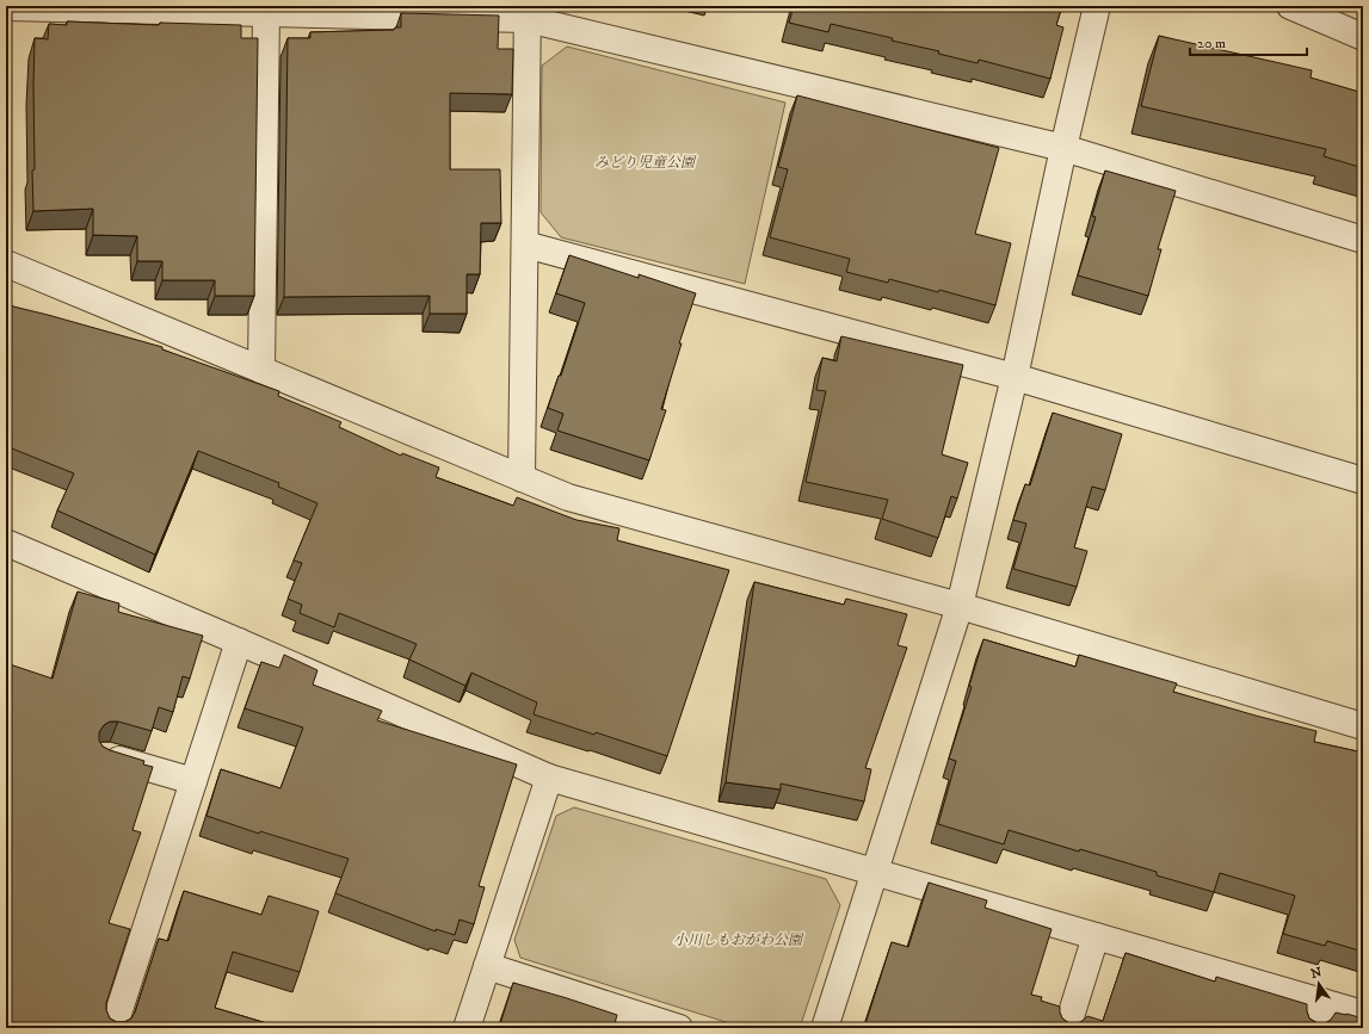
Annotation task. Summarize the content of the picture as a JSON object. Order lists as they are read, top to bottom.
{
  "parks": ["みどり児童公園", "小川しもおがわ公園"],
  "scale_bar": "20 m",
  "north": "top"
}
